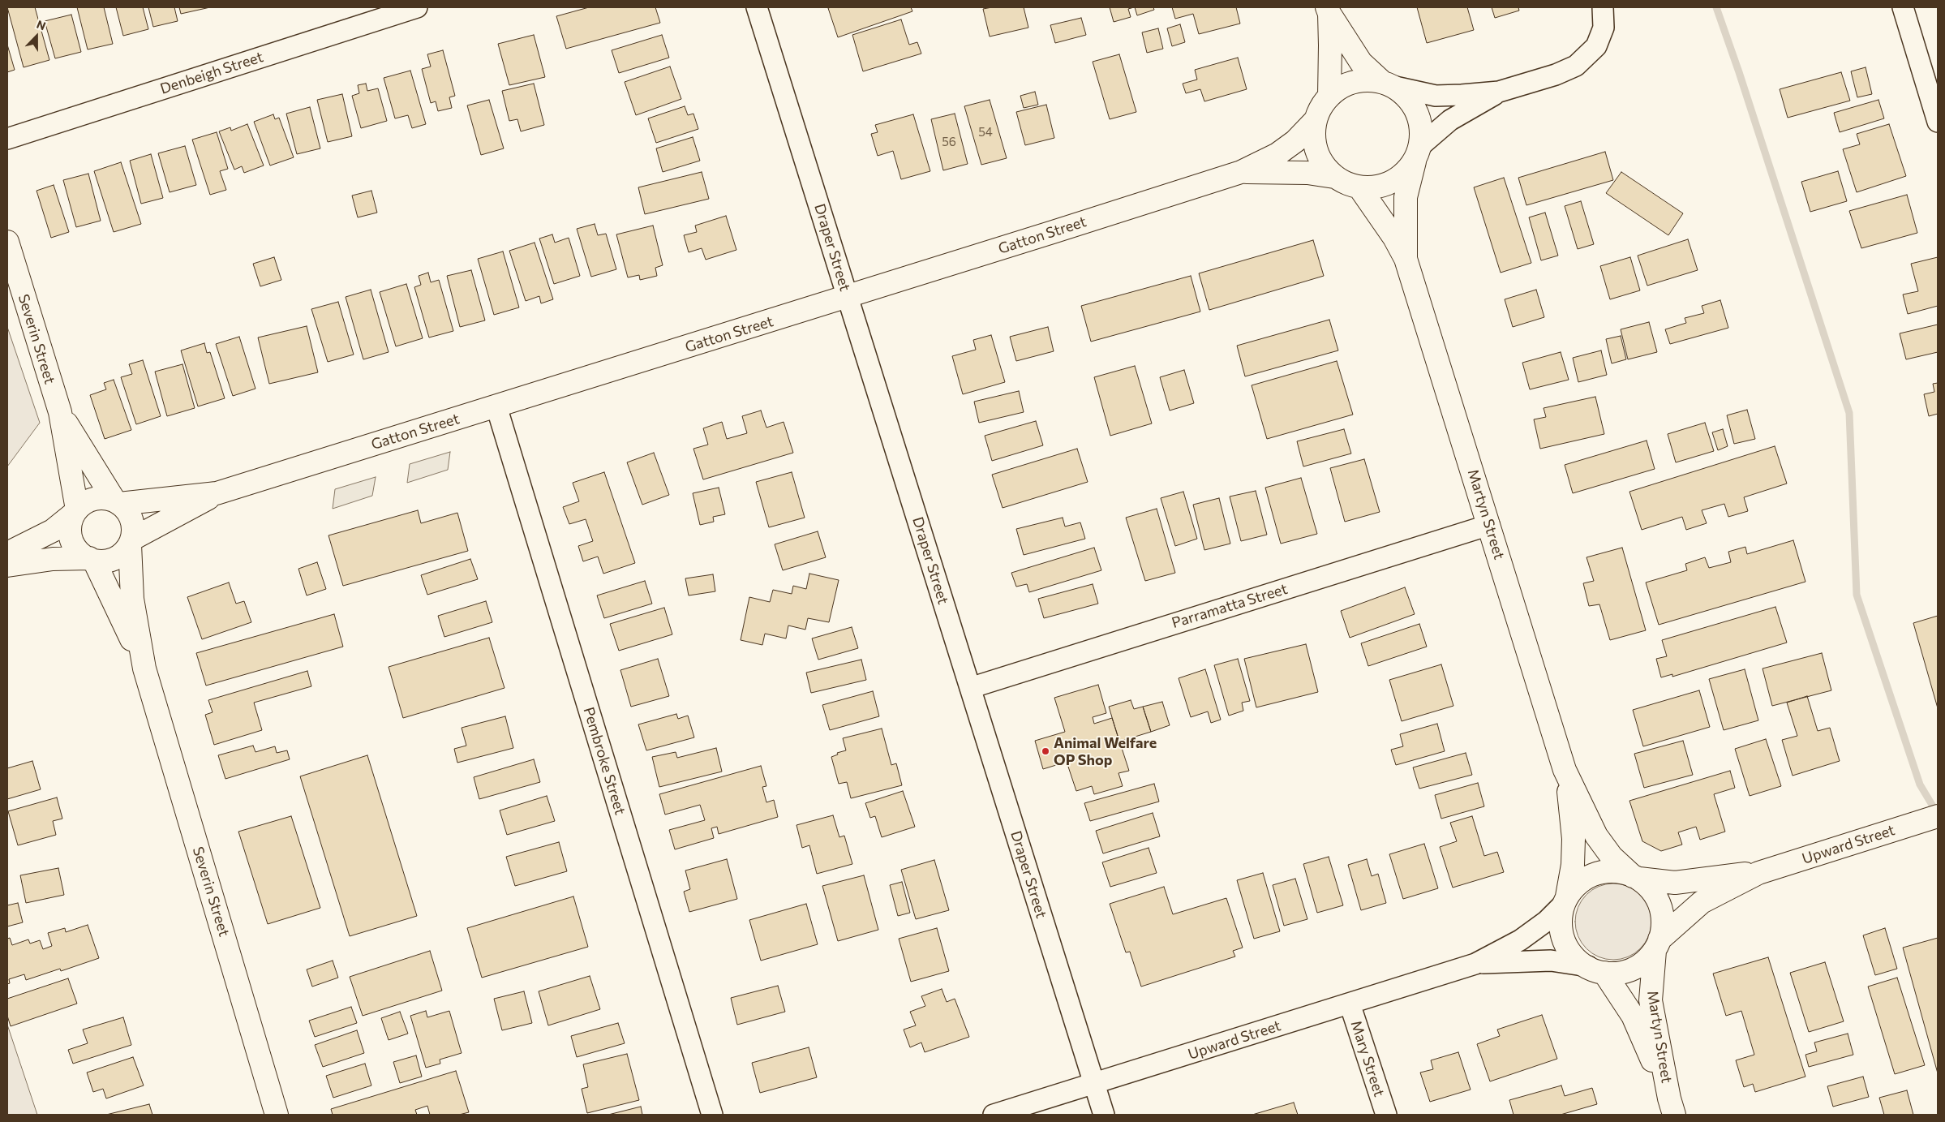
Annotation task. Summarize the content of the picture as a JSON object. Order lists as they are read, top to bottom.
{
  "streets": {
    "street": [
      "Denbeigh Street",
      "Gatton Street",
      "Draper Street",
      "Severin Street",
      "Martyn Street",
      "Parramatta Street",
      "Pembroke Street",
      "Upward Street",
      "Mary Street"
    ]
  },
  "crossings": [
    ["Gatton Street", "Draper Street"],
    ["Gatton Street", "Severin Street"],
    ["Gatton Street", "Martyn Street"],
    ["Gatton Street", "Pembroke Street"],
    ["Draper Street", "Parramatta Street"],
    ["Draper Street", "Upward Street"],
    ["Martyn Street", "Parramatta Street"],
    ["Martyn Street", "Upward Street"],
    ["Upward Street", "Mary Street"]
  ],
  "places": ["Animal Welfare OP Shop"],
  "house_numbers": ["54", "56"],
  "north": "top"
}
